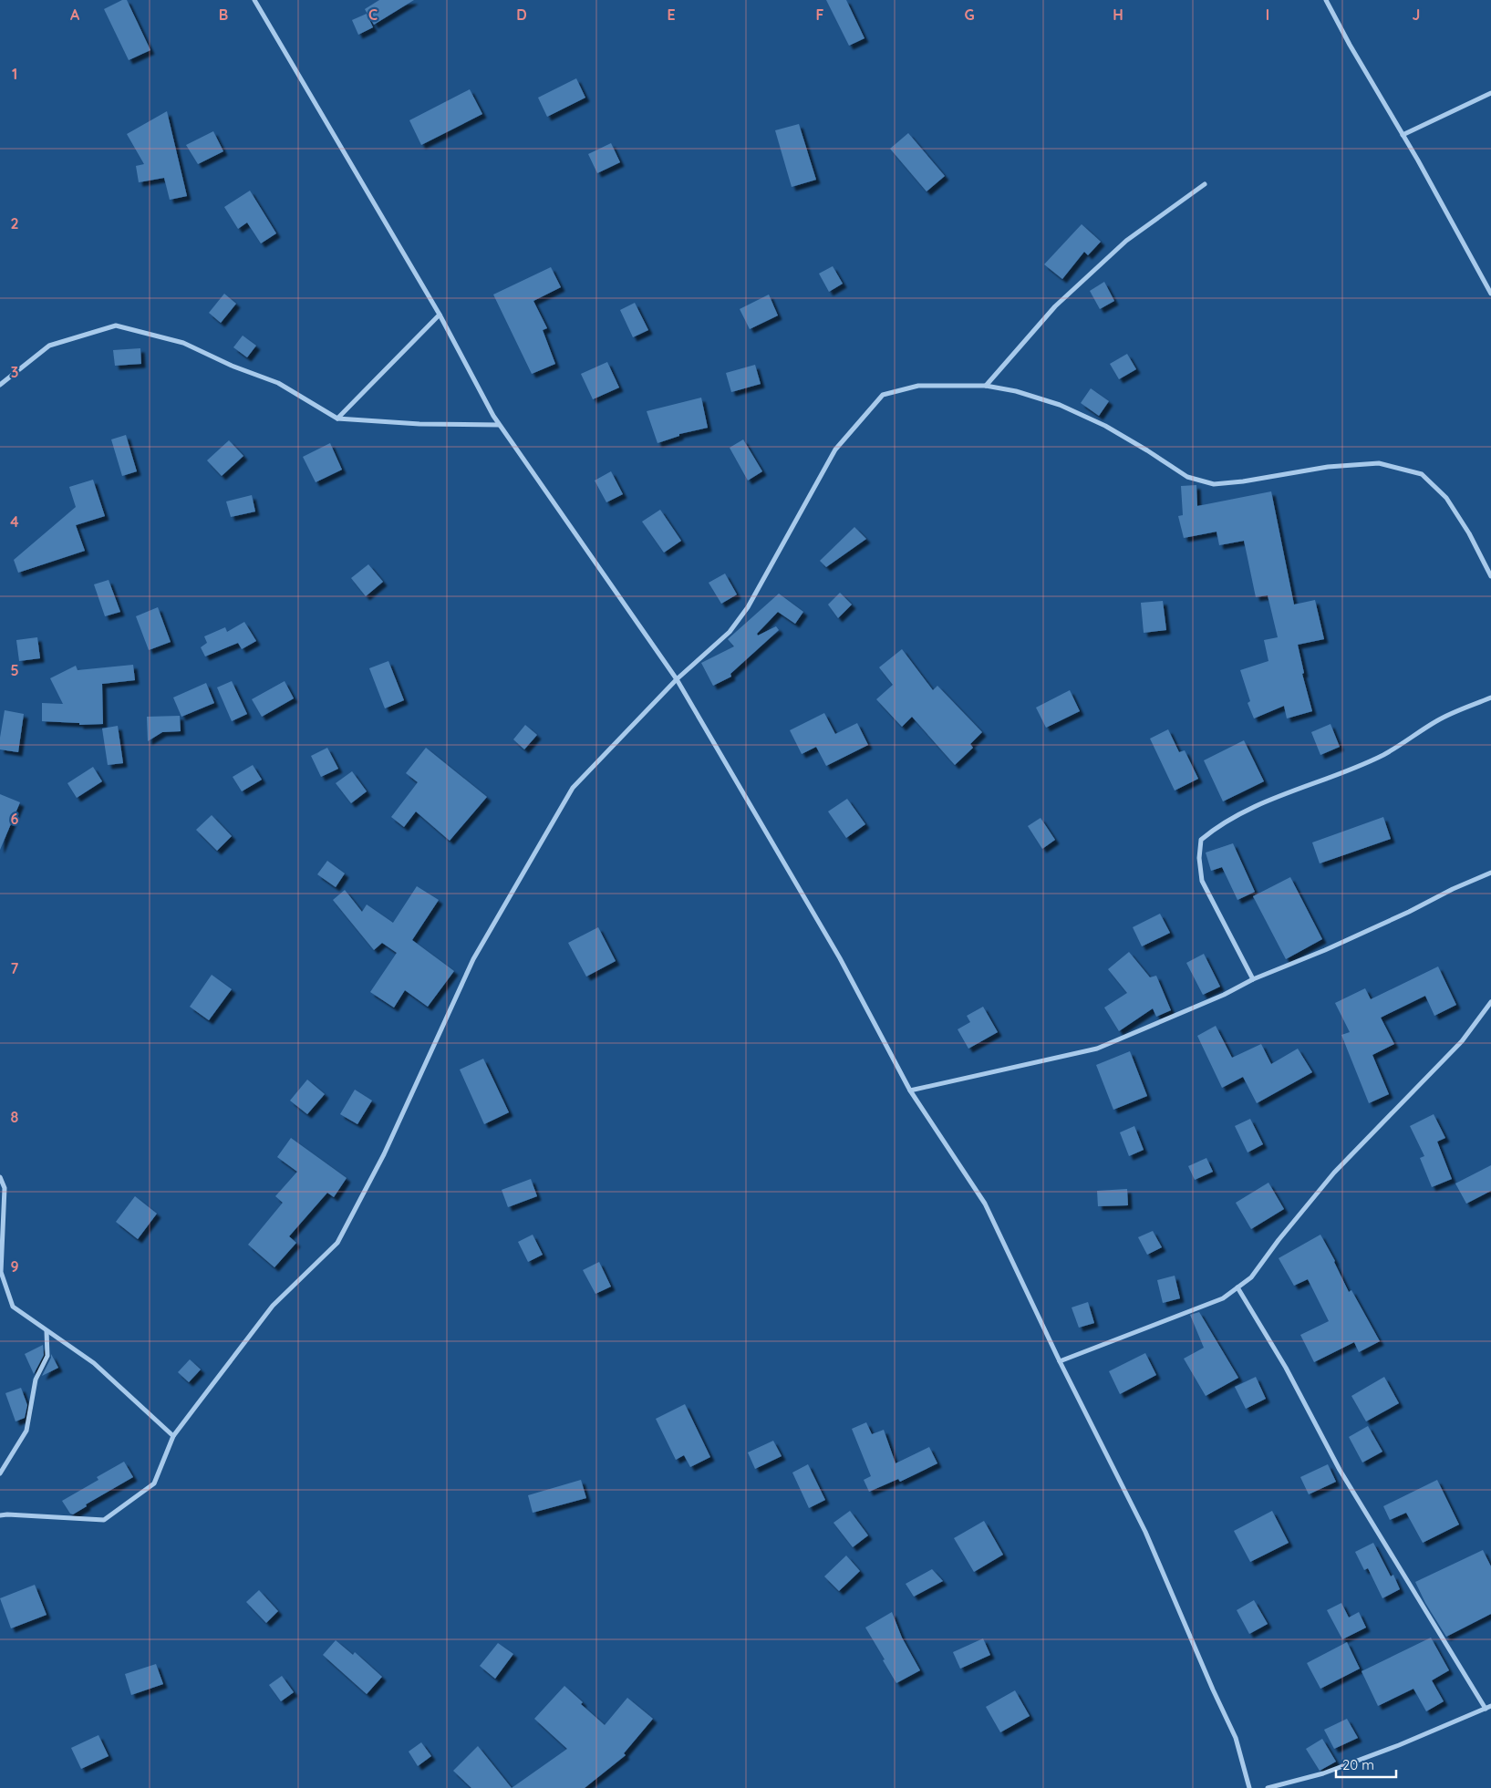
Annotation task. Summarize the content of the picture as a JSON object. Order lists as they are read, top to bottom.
{
  "scale_bar": "20 m",
  "grid": {
    "columns": [
      "A",
      "B",
      "C",
      "D",
      "E",
      "F",
      "G",
      "H",
      "I",
      "J"
    ],
    "rows": [
      "1",
      "2",
      "3",
      "4",
      "5",
      "6",
      "7",
      "8",
      "9"
    ]
  }
}
